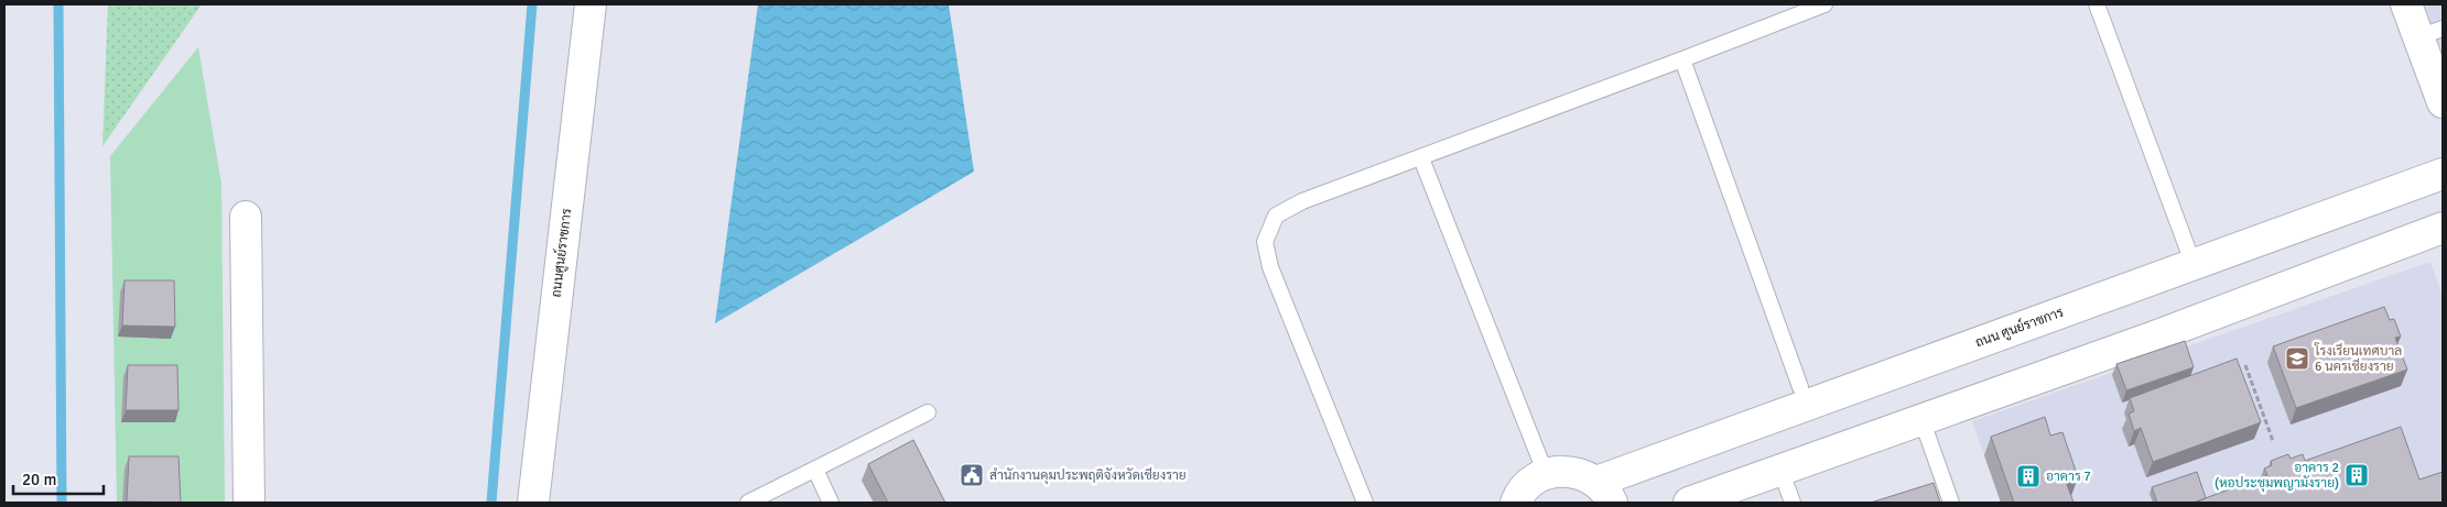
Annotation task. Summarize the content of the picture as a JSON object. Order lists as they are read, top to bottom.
{
  "streets": {
    "street": ["ถนนศูนย์ราชการ", "ถนน ศูนย์ราชการ"]
  },
  "places": {
    "school or university": ["โรงเรียนเทศบาล 6 นครเชียงราย"],
    "public building": ["สำนักงานคุมประพฤติจังหวัดเชียงราย"],
    "building": ["อาคาร 2 (หอประชุมพญามังราย)", "อาคาร 7"]
  },
  "scale_bar": "20 m"
}
